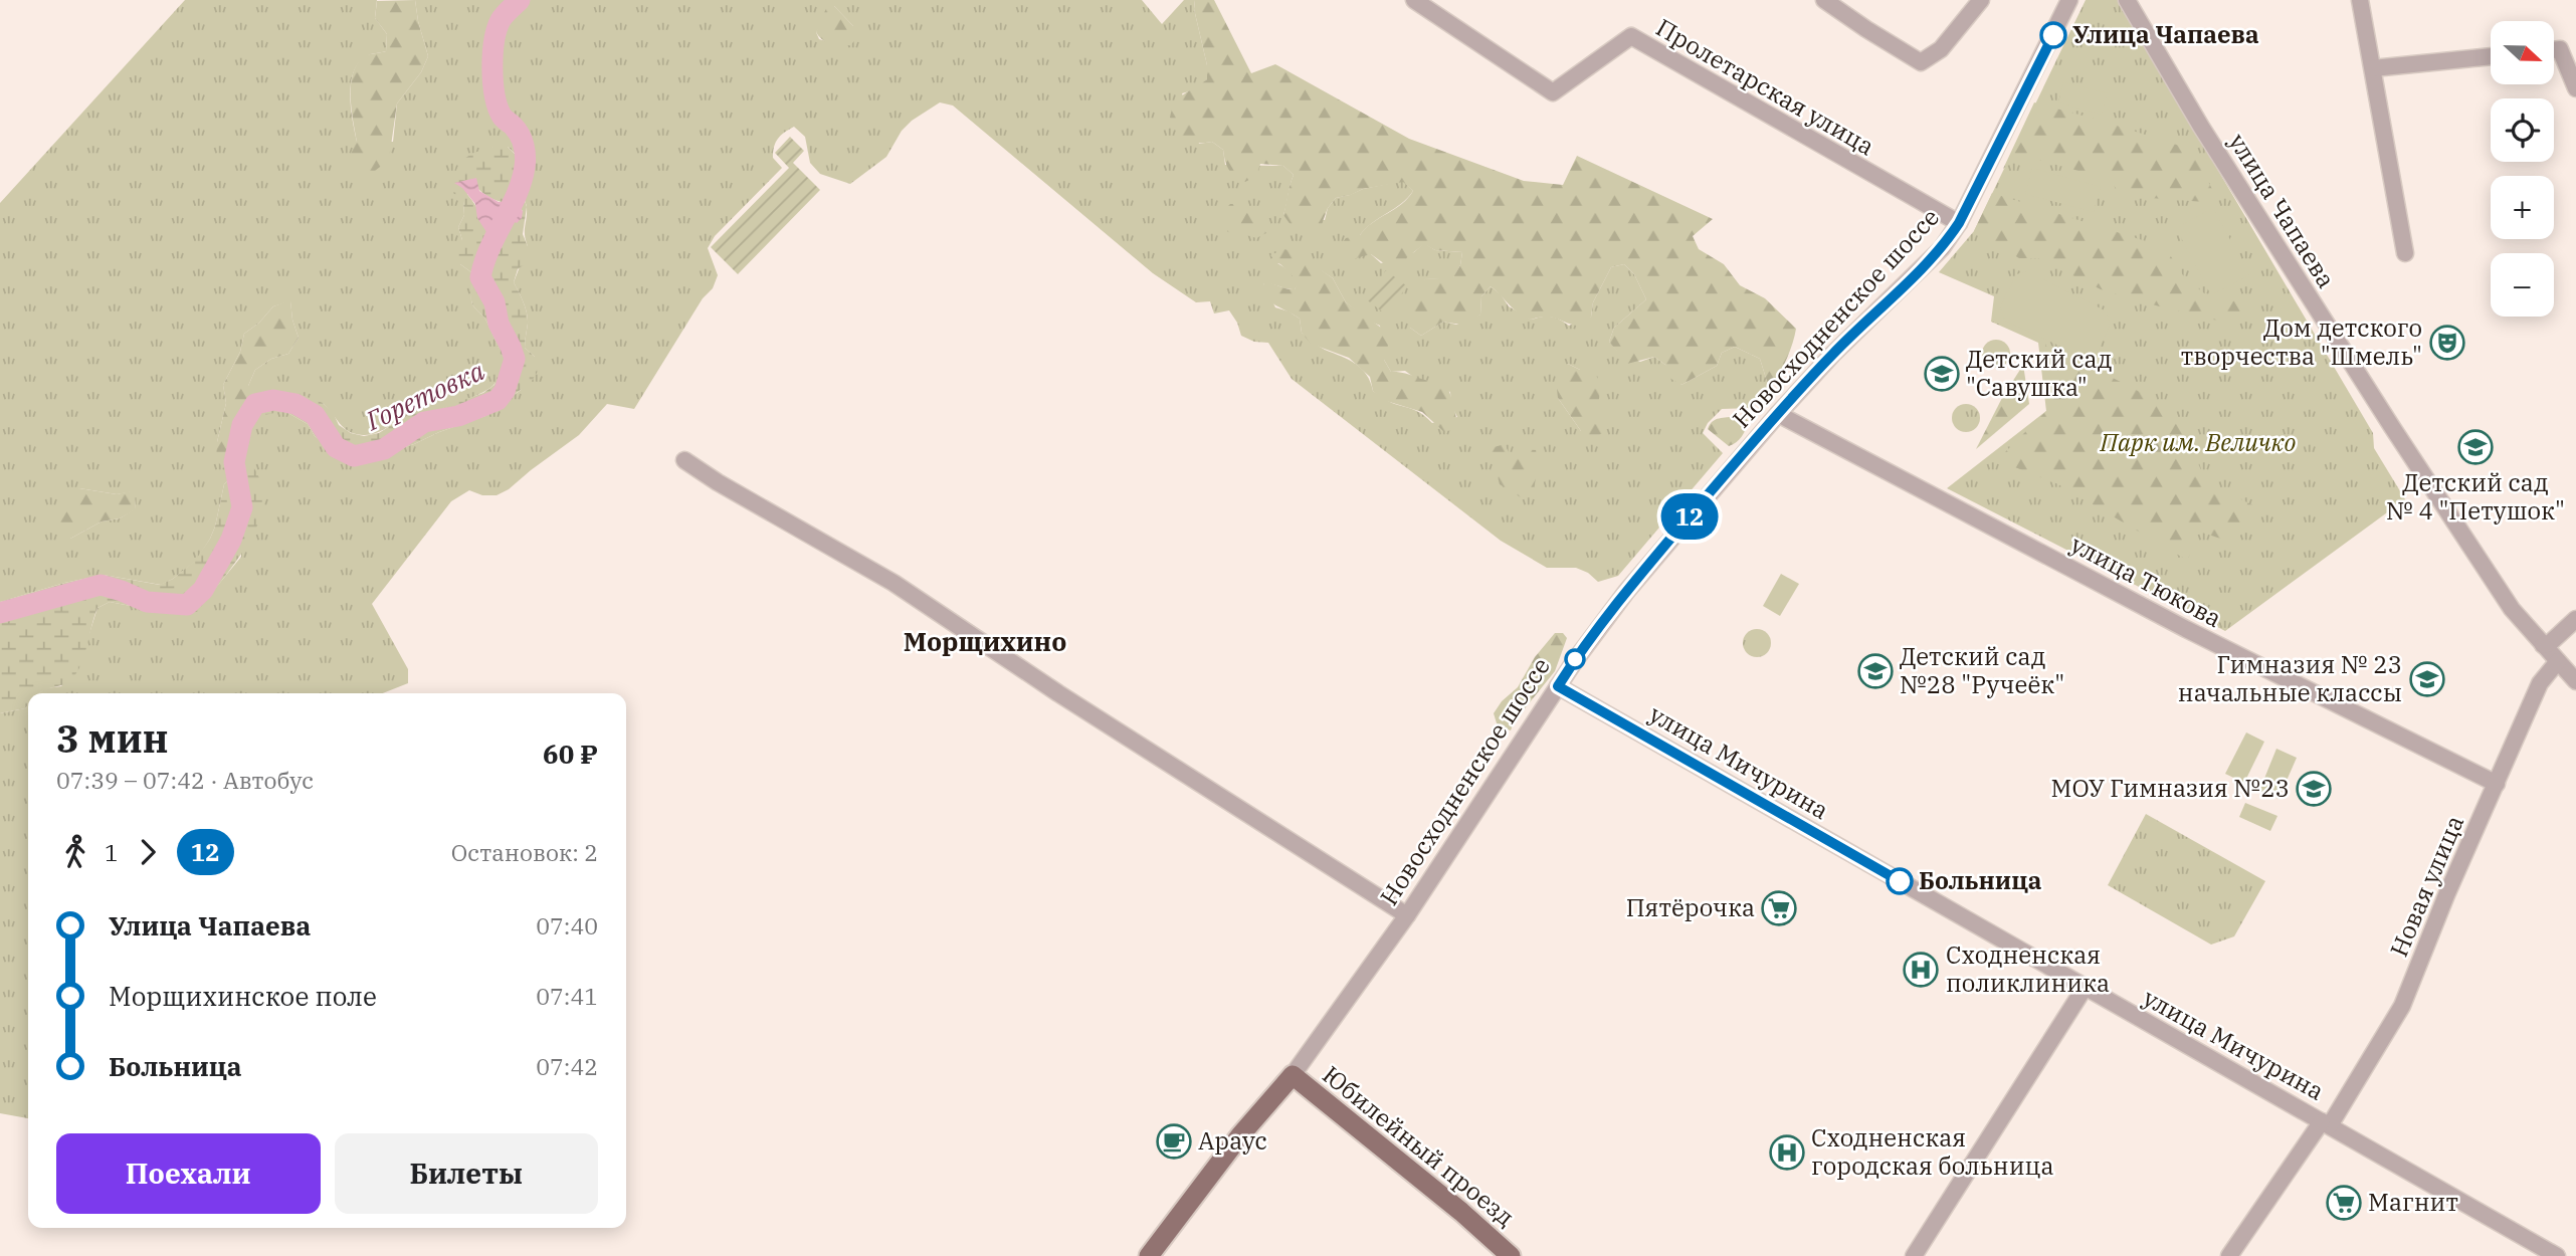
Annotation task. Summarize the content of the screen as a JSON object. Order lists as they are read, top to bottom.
{
  "streets": {
    "main road": ["Новосходненское шоссе", "Юбилейный проезд"],
    "street": [
      "Пролетарская улица",
      "улица Чапаева",
      "улица Тюкова",
      "улица Мичурина",
      "Новая улица"
    ]
  },
  "crossings": [
    ["Пролетарская улица", "Новосходненское шоссе"],
    ["улица Чапаева", "Новая улица"],
    ["Новосходненское шоссе", "улица Тюкова"],
    ["Новосходненское шоссе", "улица Мичурина"],
    ["Новосходненское шоссе", "Юбилейный проезд"],
    ["улица Тюкова", "Новая улица"],
    ["улица Мичурина", "Новая улица"]
  ],
  "districts": ["Морщихино"],
  "water": ["Горетовка"],
  "parks": ["Парк им. Величко"],
  "places": {
    "other": ["Улица Чапаева", "Больница"],
    "theatre": ["Дом детского творчества \"Шмель\""],
    "school or university": [
      "Детский сад \"Савушка\"",
      "Детский сад № 4 \"Петушок\"",
      "Детский сад №28 \"Ручеёк\"",
      "Гимназия № 23 начальные классы",
      "МОУ Гимназия №23"
    ],
    "supermarket": ["Пятёрочка", "Магнит"],
    "hospital": ["Сходненская поликлиника", "Сходненская городская больница"],
    "cafe": ["Араус"]
  },
  "lines": ["bus line 12"],
  "north": "right",
  "page": {
    "on_map": "12",
    "map_buttons": ["+", "−"],
    "heading": ["3 мин", "07:39 – 07:42 · Автобус", "60 ₽"],
    "legs": ["1", "12", "Остановок: 2"],
    "list": [
      {
        "name": "Улица Чапаева",
        "value": "07:40"
      },
      {
        "name": "Морщихинское поле",
        "value": "07:41"
      },
      {
        "name": "Больница",
        "value": "07:42"
      }
    ],
    "buttons": ["Поехали", "Билеты"]
  }
}
